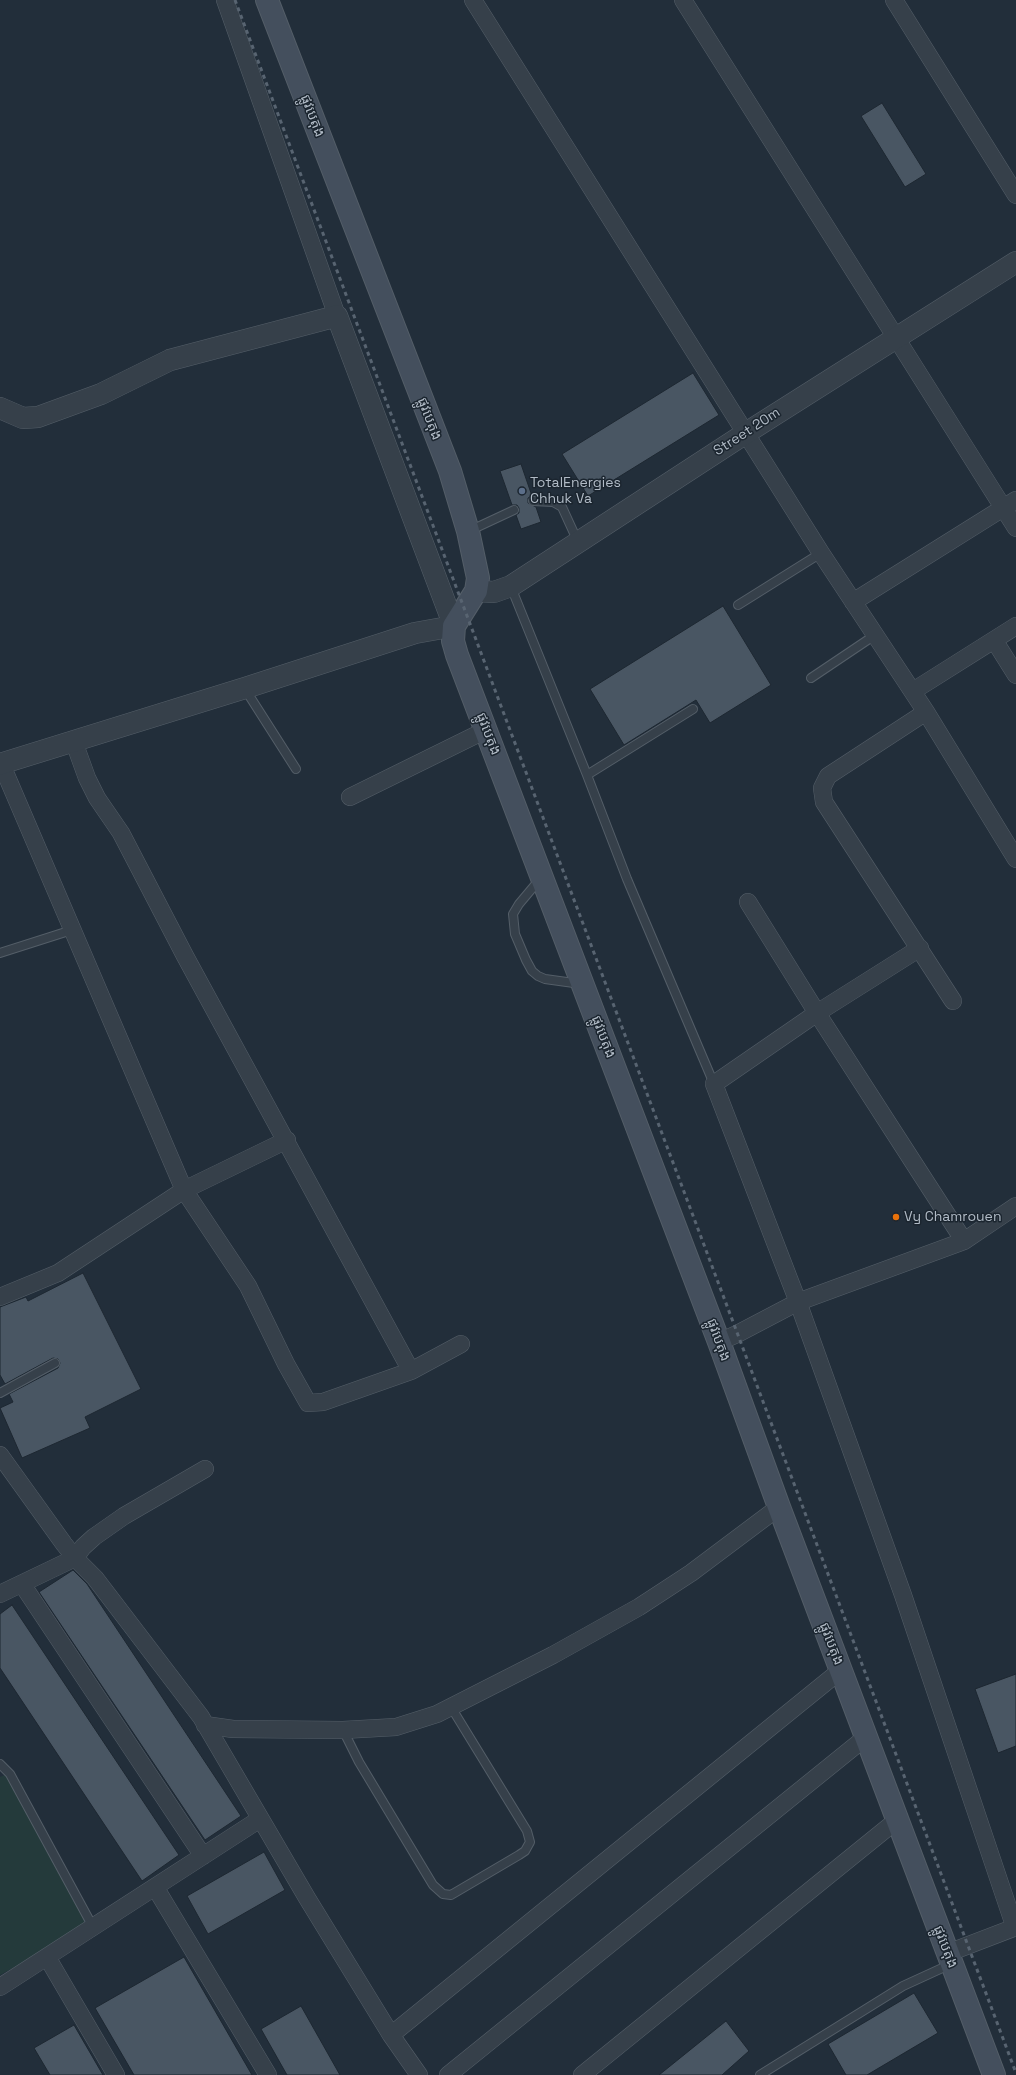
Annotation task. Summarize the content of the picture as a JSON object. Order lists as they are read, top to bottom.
{
  "streets": {
    "main road": ["ផ្លូវបេតុង"],
    "street": ["Street 20m"]
  },
  "crossings": [
    ["ផ្លូវបេតុង", "Street 20m"]
  ],
  "places": ["TotalEnergies Chhuk Va", "Vy Chamrouen"]
}
